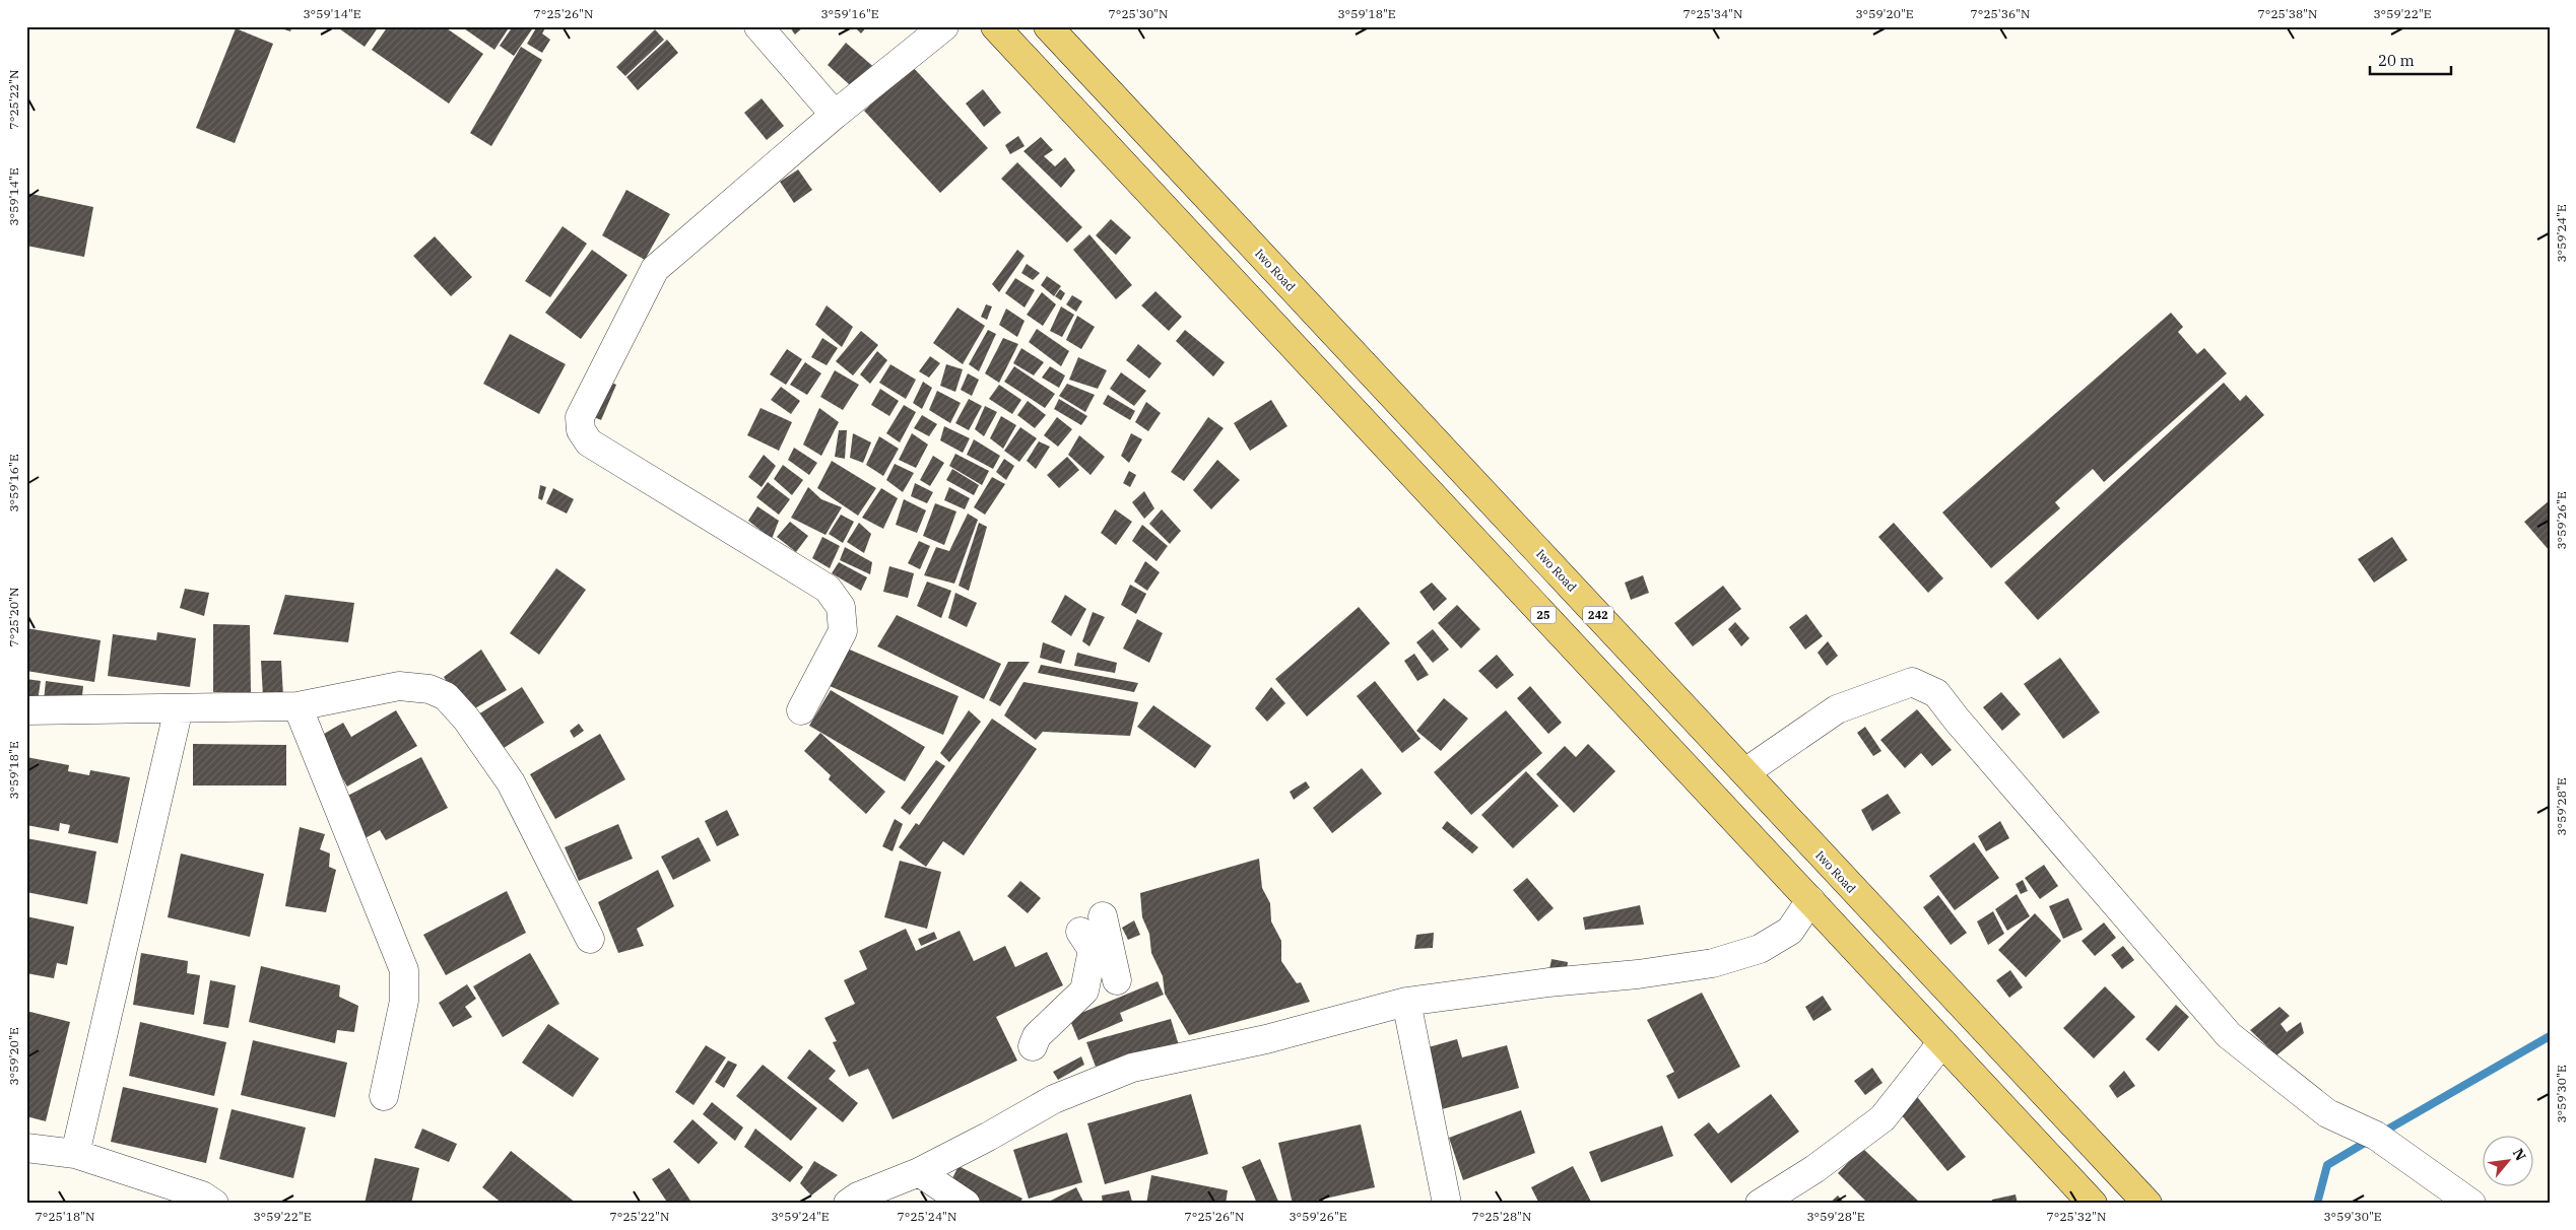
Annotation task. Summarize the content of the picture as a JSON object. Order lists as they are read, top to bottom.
{
  "streets": {
    "main road": ["Iwo Road", "25", "242"]
  },
  "scale_bar": "20 m",
  "north": "top right",
  "coordinates": [
    "3°59'14\"E",
    "7°25'26\"N",
    "3°59'16\"E",
    "7°25'30\"N",
    "3°59'18\"E",
    "7°25'34\"N",
    "3°59'20\"E",
    "7°25'36\"N",
    "7°25'38\"N",
    "3°59'22\"E",
    "7°25'22\"N",
    "3°59'24\"E",
    "3°59'26\"E",
    "7°25'20\"N",
    "3°59'28\"E",
    "3°59'30\"E",
    "7°25'18\"N",
    "7°25'24\"N",
    "7°25'28\"N",
    "7°25'32\"N"
  ]
}
